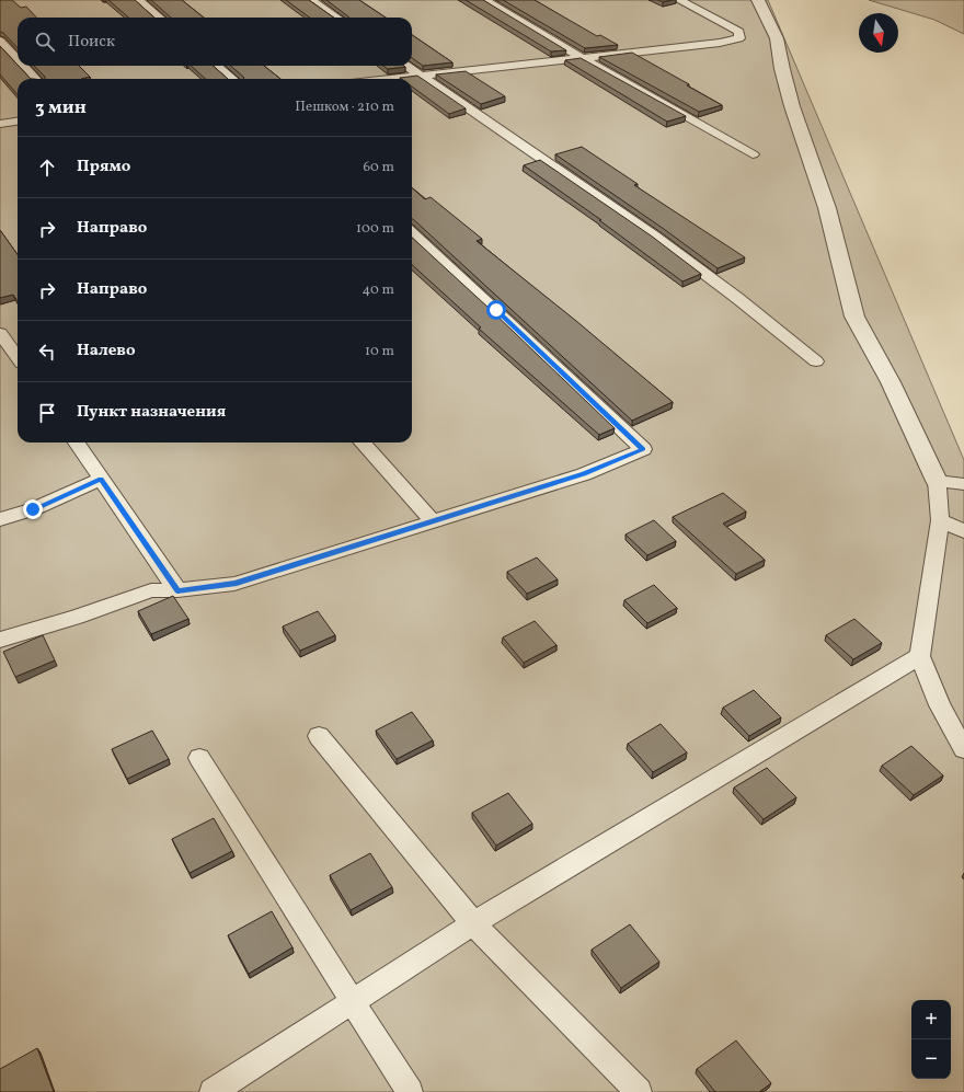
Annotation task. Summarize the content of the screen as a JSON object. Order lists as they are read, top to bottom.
{
  "north": "bottom",
  "page": {
    "search": "Поиск",
    "heading": ["3 мин", "Пешком · 210 m"],
    "list": [
      ["Прямо", "60 m"],
      ["Направо", "100 m"],
      ["Направо", "40 m"],
      ["Налево", "10 m"],
      "Пункт назначения"
    ],
    "map_buttons": ["+", "−"]
  }
}
